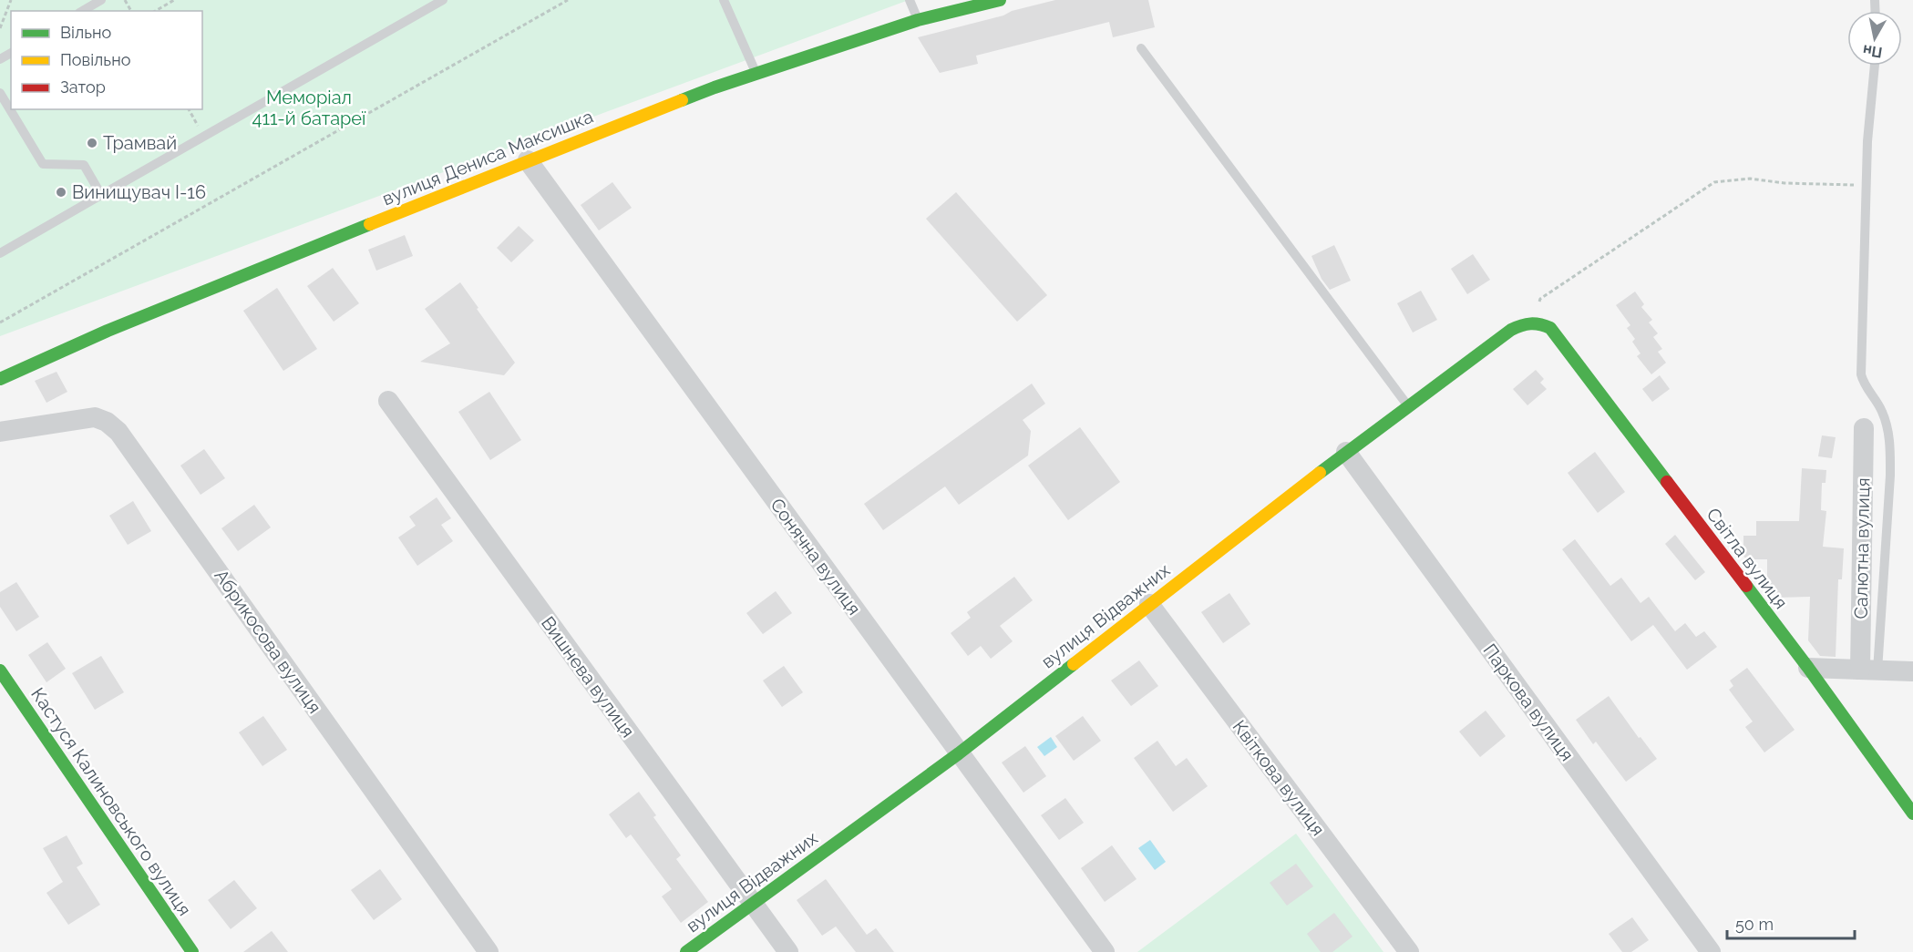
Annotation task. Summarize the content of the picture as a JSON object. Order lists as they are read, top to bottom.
{
  "streets": {
    "street": [
      "вулиця Дениса Максишка",
      "Салютна вулиця",
      "Сонячна вулиця",
      "Світла вулиця",
      "вулиця Відважних",
      "Абрикосова вулиця",
      "Вишнева вулиця",
      "Паркова вулиця",
      "Квіткова вулиця",
      "Кастуся Калиновського вулиця"
    ]
  },
  "crossings": [
    ["вулиця Дениса Максишка", "Сонячна вулиця"],
    ["Сонячна вулиця", "вулиця Відважних"],
    ["Світла вулиця", "вулиця Відважних"],
    ["вулиця Відважних", "Вишнева вулиця"],
    ["вулиця Відважних", "Паркова вулиця"],
    ["вулиця Відважних", "Квіткова вулиця"]
  ],
  "parks": ["Меморіал 411-й батареї"],
  "places": ["Трамвай", "Винищувач І-16"],
  "legend": ["Вільно", "Повільно", "Затор"],
  "scale_bar": "50 m",
  "north": "bottom"
}
